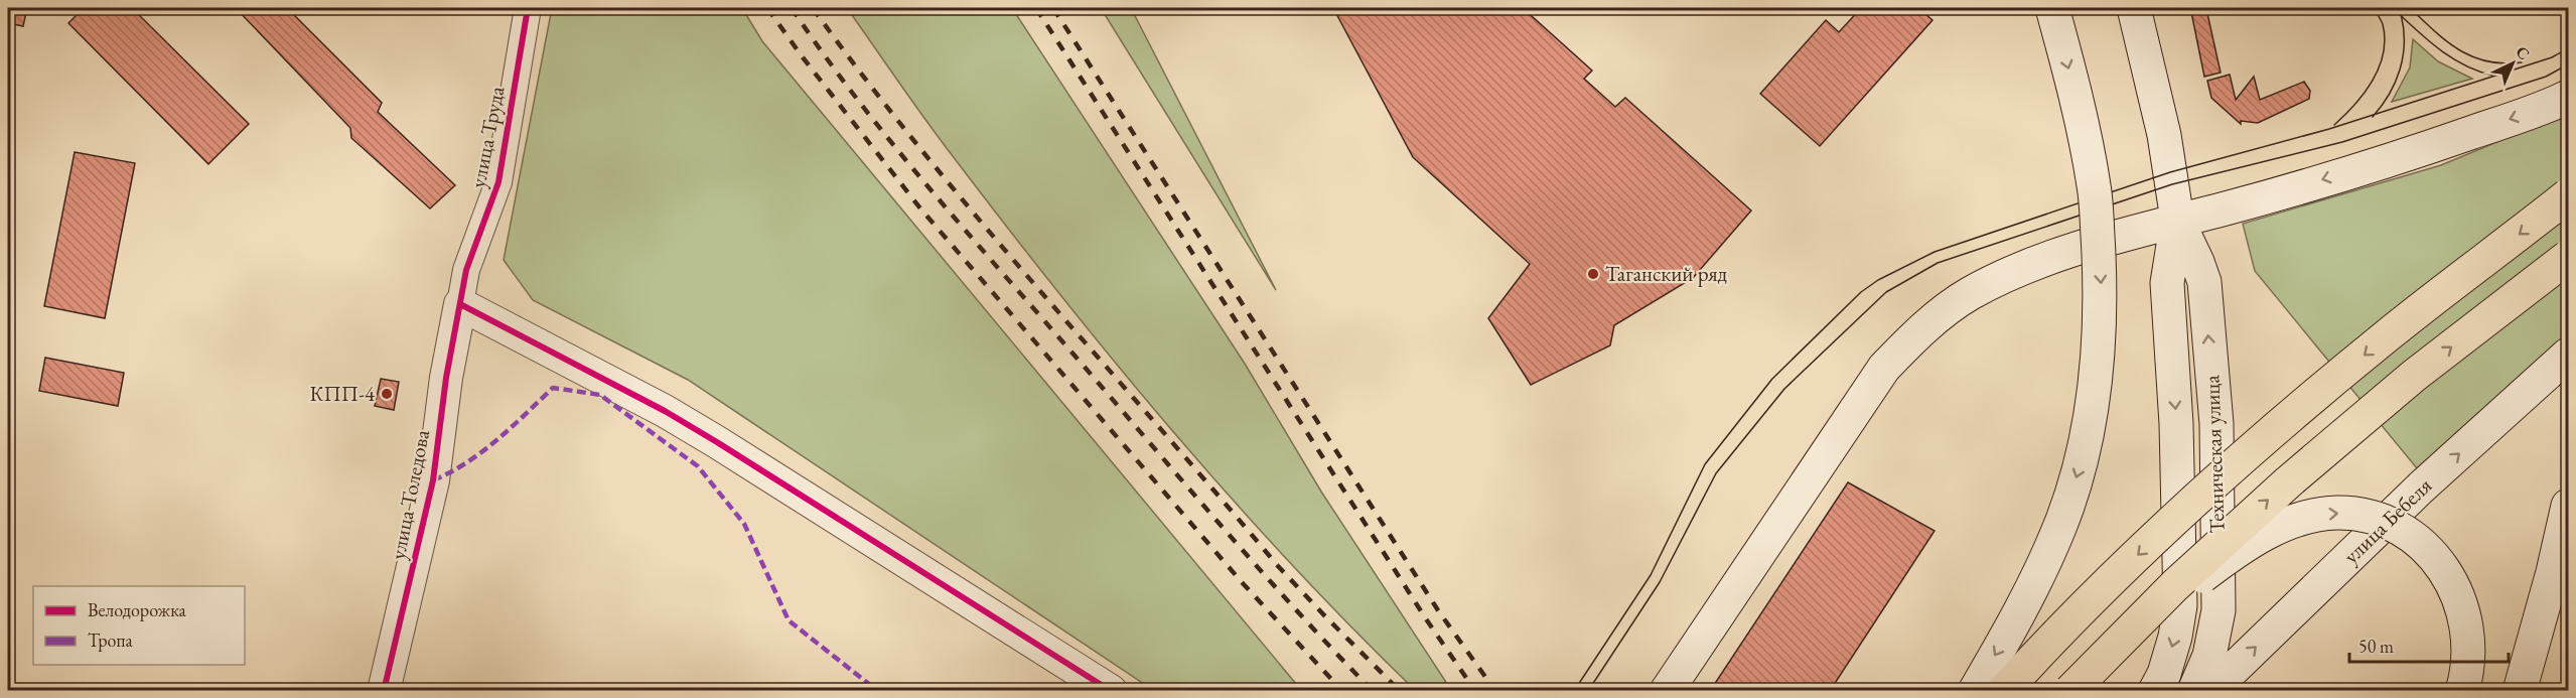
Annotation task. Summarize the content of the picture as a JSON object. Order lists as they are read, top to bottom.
{
  "streets": {
    "main road": ["Техническая улица", "улица Бебеля"],
    "street": ["улица Труда", "улица Толедова"]
  },
  "crossings": [
    ["улица Труда", "улица Толедова"]
  ],
  "places": ["Таганский ряд", "КПП-4"],
  "legend": ["Велодорожка", "Тропа"],
  "scale_bar": "50 m",
  "north": "top right"
}
